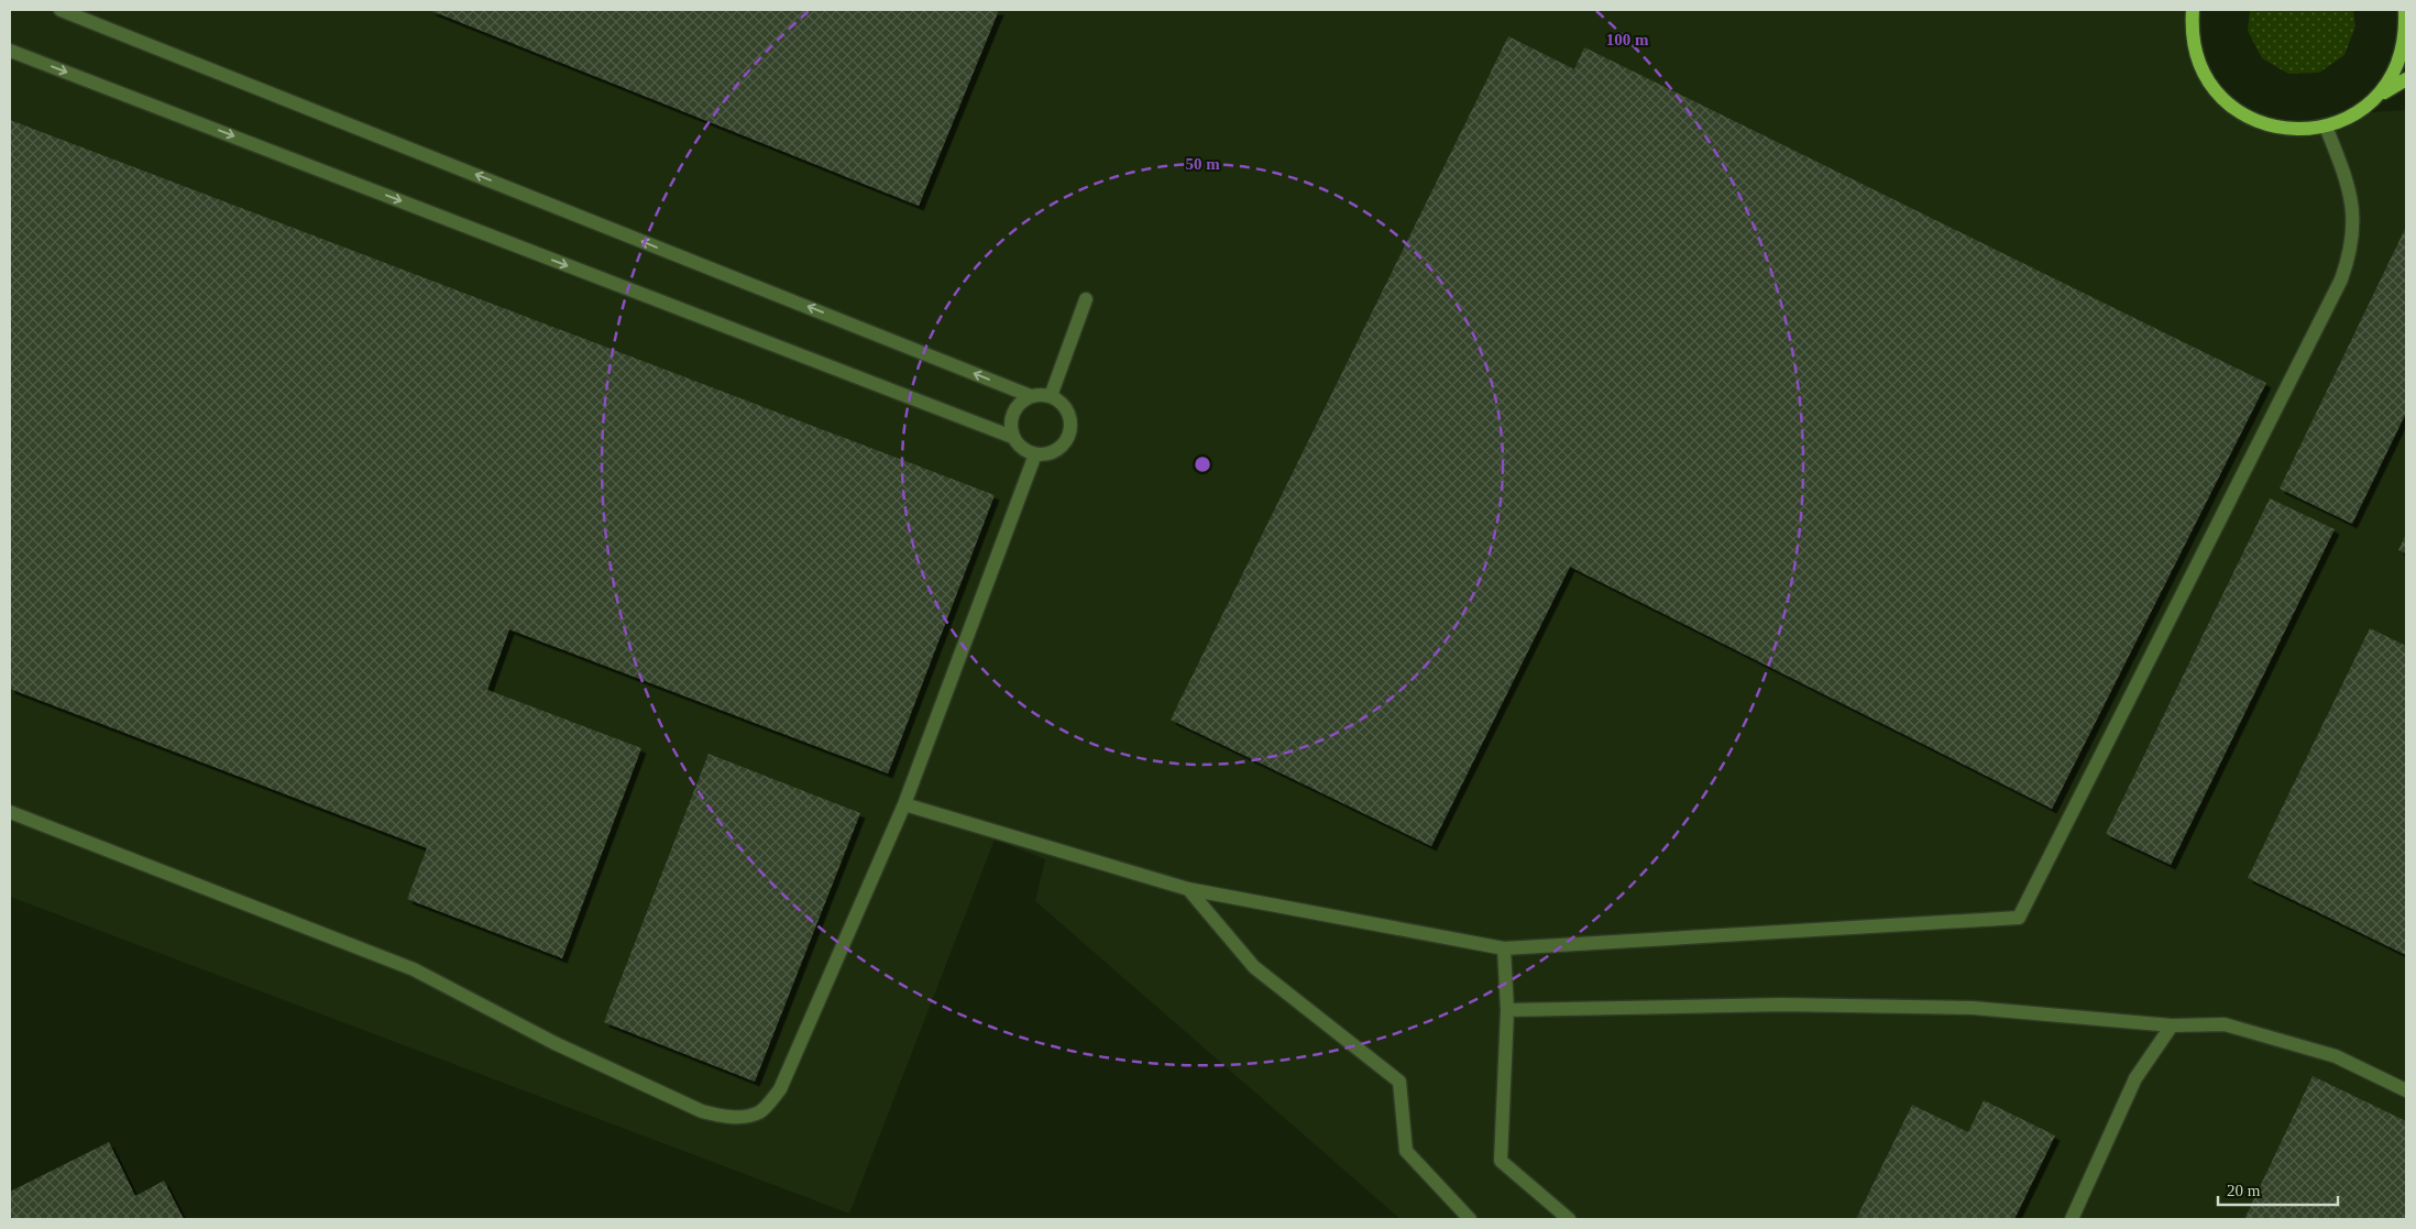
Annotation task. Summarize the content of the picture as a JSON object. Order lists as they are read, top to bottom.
{
  "scale_bar": "20 m",
  "rings": ["100 m", "50 m"]
}
